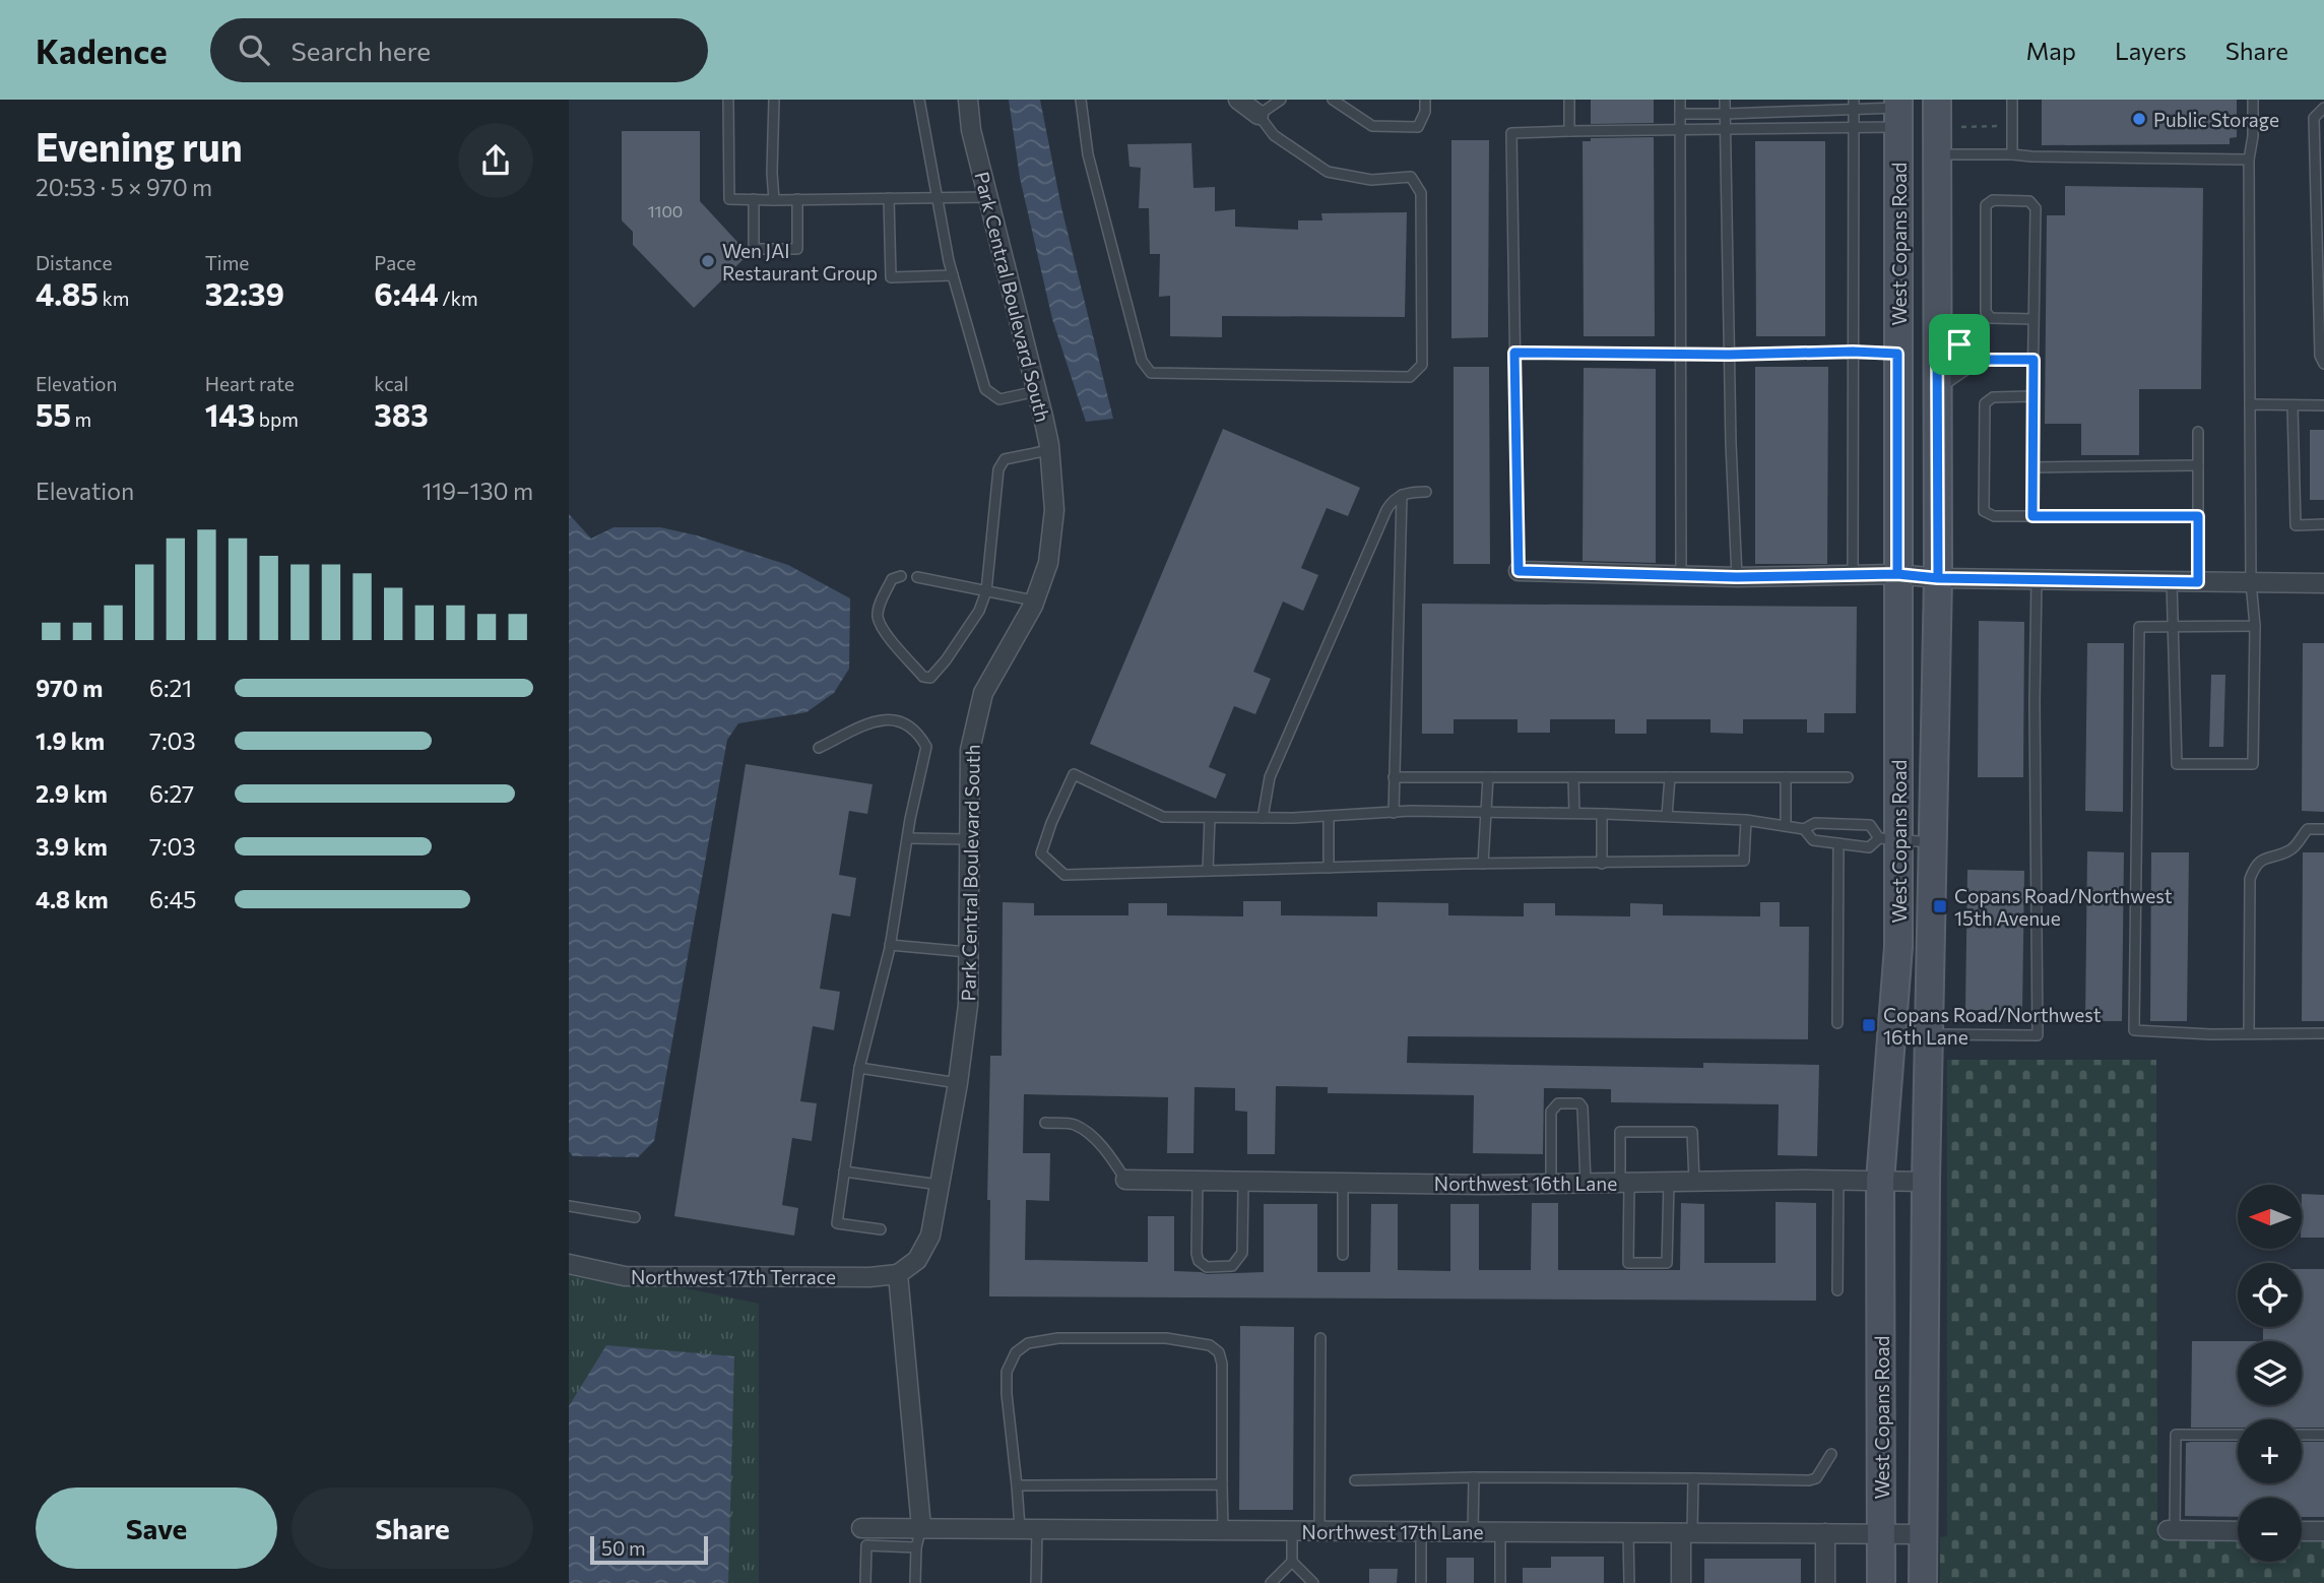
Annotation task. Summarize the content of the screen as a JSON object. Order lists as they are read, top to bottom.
{
  "streets": {
    "main road": ["West Copans Road"],
    "street": [
      "Park Central Boulevard South",
      "Northwest 16th Lane",
      "Northwest 17th Terrace",
      "Northwest 17th Lane"
    ]
  },
  "crossings": [
    ["West Copans Road", "Northwest 16th Lane"],
    ["West Copans Road", "Northwest 17th Lane"],
    ["Park Central Boulevard South", "Northwest 17th Terrace"]
  ],
  "places": {
    "other": ["Public Storage", "Wen JAI Restaurant Group"],
    "transit": ["Copans Road/Northwest 15th Avenue", "Copans Road/Northwest 16th Lane"]
  },
  "house_numbers": ["1100"],
  "scale_bar": "50 m",
  "north": "left",
  "page": {
    "header": "Kadence",
    "search": "Search here",
    "nav": ["Map", "Layers", "Share"],
    "heading": ["Evening run", "20:53 · 5 × 970 m"],
    "stats": [
      ["Distance", "4.85 km"],
      ["Time", "32:39"],
      ["Pace", "6:44 /km"],
      ["Elevation", "55 m"],
      ["Heart rate", "143 bpm"],
      ["kcal", "383"]
    ],
    "chart": ["Elevation", "119–130 m"],
    "list": [
      {
        "name": "970 m",
        "note": "6:21"
      },
      {
        "name": "1.9 km",
        "note": "7:03"
      },
      {
        "name": "2.9 km",
        "note": "6:27"
      },
      {
        "name": "3.9 km",
        "note": "7:03"
      },
      {
        "name": "4.8 km",
        "note": "6:45"
      }
    ],
    "map_buttons": ["+", "−"],
    "buttons": ["Save", "Share"],
    "scale": "50 m"
  }
}
